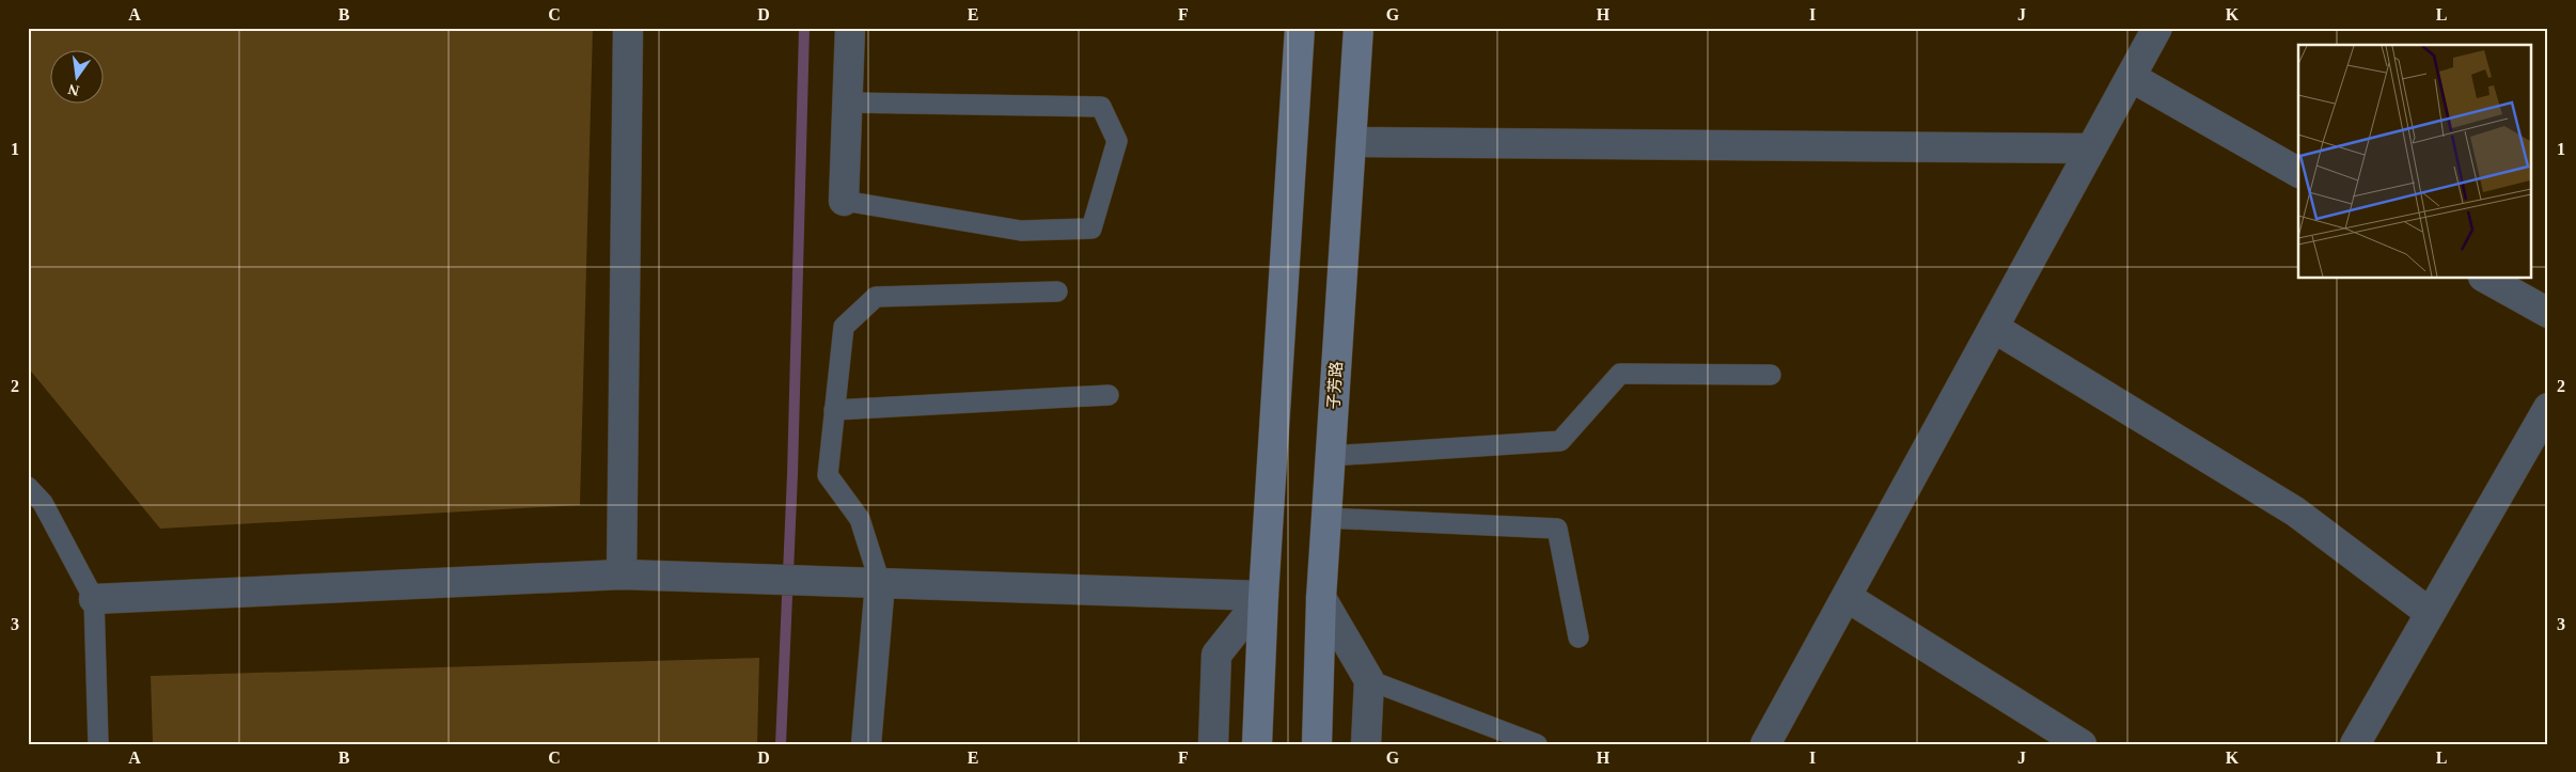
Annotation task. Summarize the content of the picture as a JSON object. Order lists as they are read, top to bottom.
{
  "streets": {
    "main road": ["子芳路"]
  },
  "north": "bottom",
  "grid": {
    "columns": [
      "A",
      "B",
      "C",
      "D",
      "E",
      "F",
      "G",
      "H",
      "I",
      "J",
      "K",
      "L"
    ],
    "rows": ["1", "2", "3"]
  }
}
